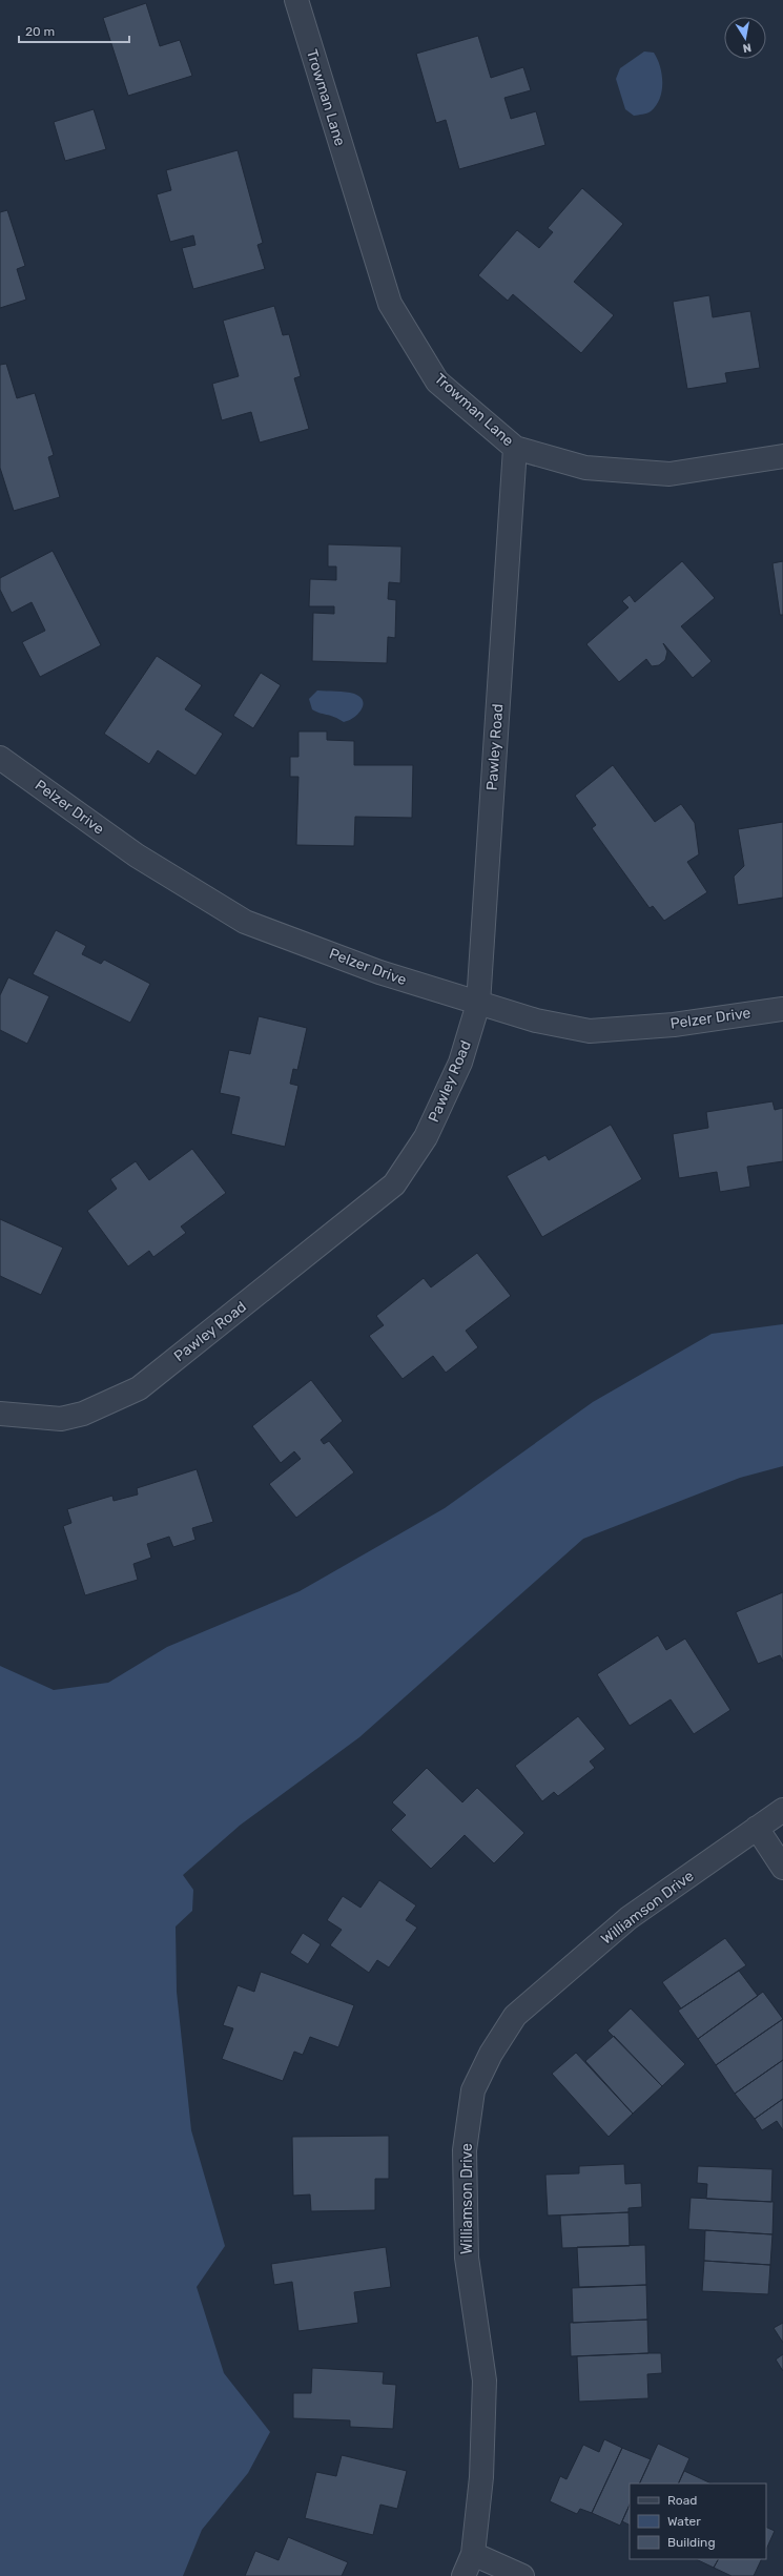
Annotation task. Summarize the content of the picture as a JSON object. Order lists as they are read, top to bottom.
{
  "streets": {
    "street": [
      "Trowman Lane",
      "Pawley Road",
      "Pelzer Drive",
      "Williamson Drive"
    ]
  },
  "crossings": [
    ["Trowman Lane", "Pawley Road"],
    ["Pawley Road", "Pelzer Drive"]
  ],
  "legend": ["Road", "Water", "Building"],
  "scale_bar": "20 m",
  "north": "bottom"
}
